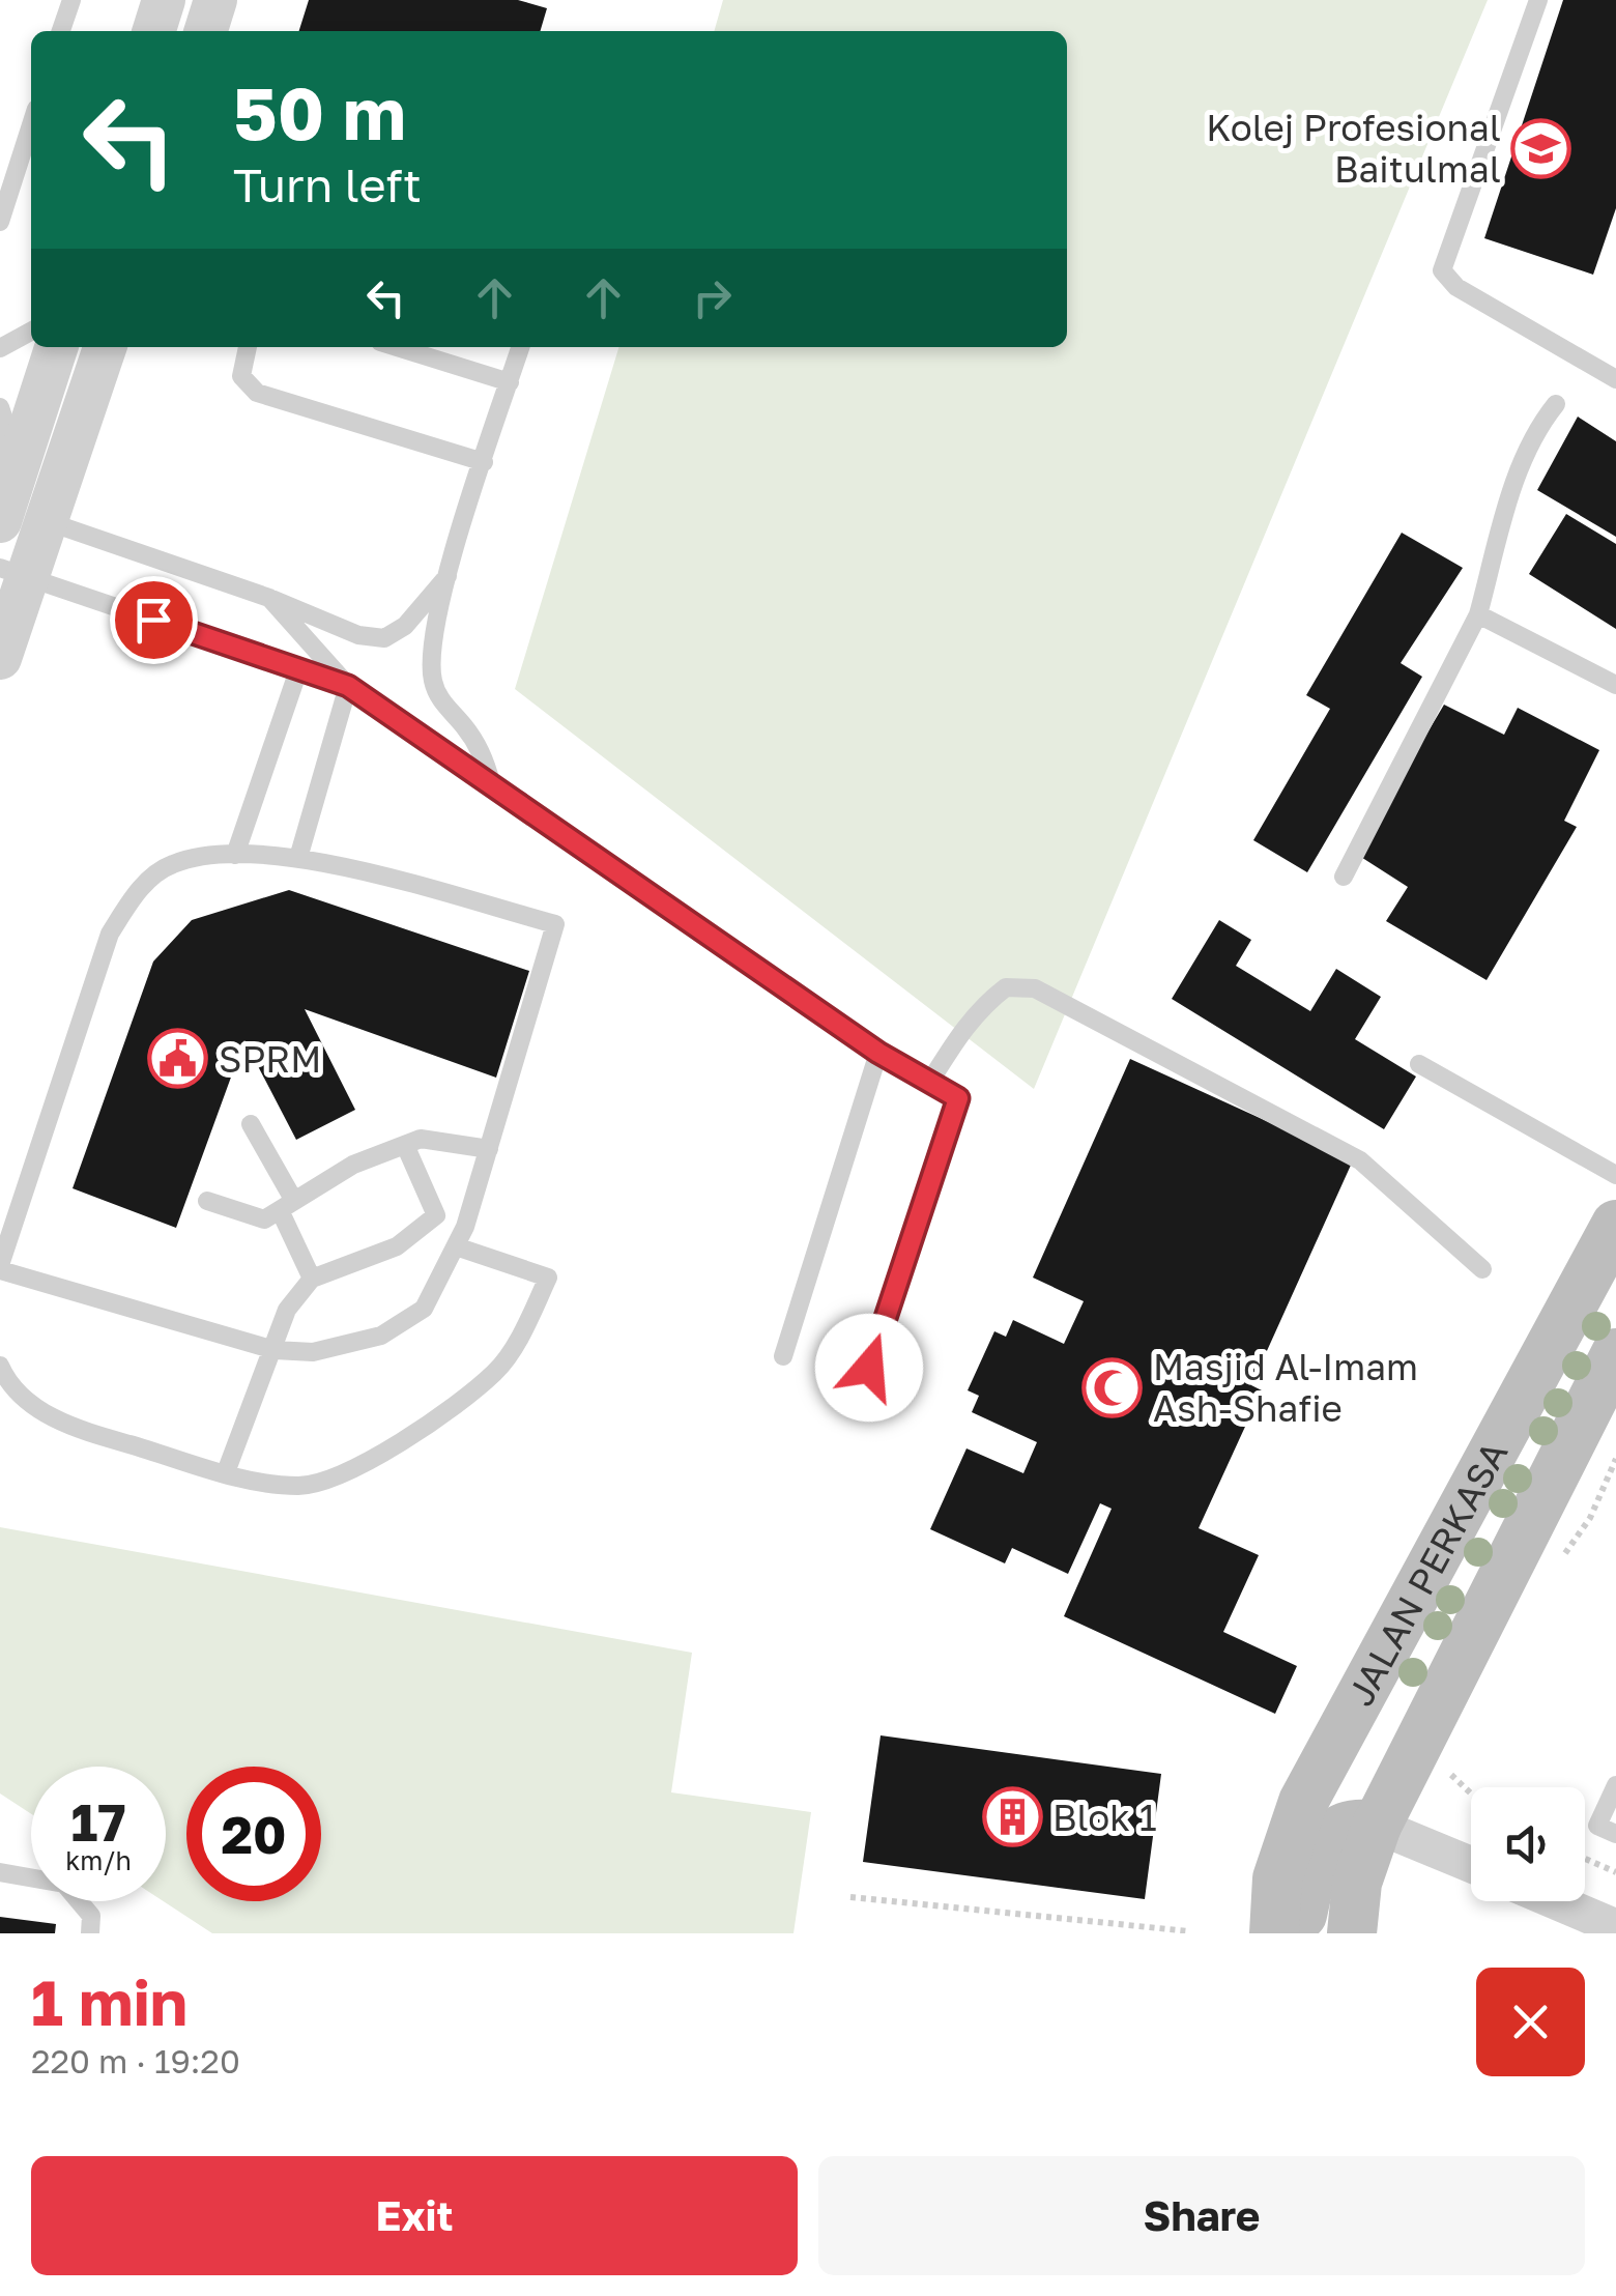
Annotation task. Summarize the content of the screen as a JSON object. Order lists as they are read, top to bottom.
{
  "streets": {
    "main road": ["JALAN PERKASA"]
  },
  "places": {
    "school or university": ["Kolej Profesional Baitulmal"],
    "public building": ["SPRM"],
    "mosque": ["Masjid Al-Imam Ash-Shafie"],
    "building": ["Blok 1"]
  },
  "page": {
    "turn": ["50 m", "Turn left"],
    "speed": "17 km/h",
    "limit": "20",
    "heading": ["1 min", "220 m · 19:20"],
    "buttons": ["Exit", "Share"]
  }
}
